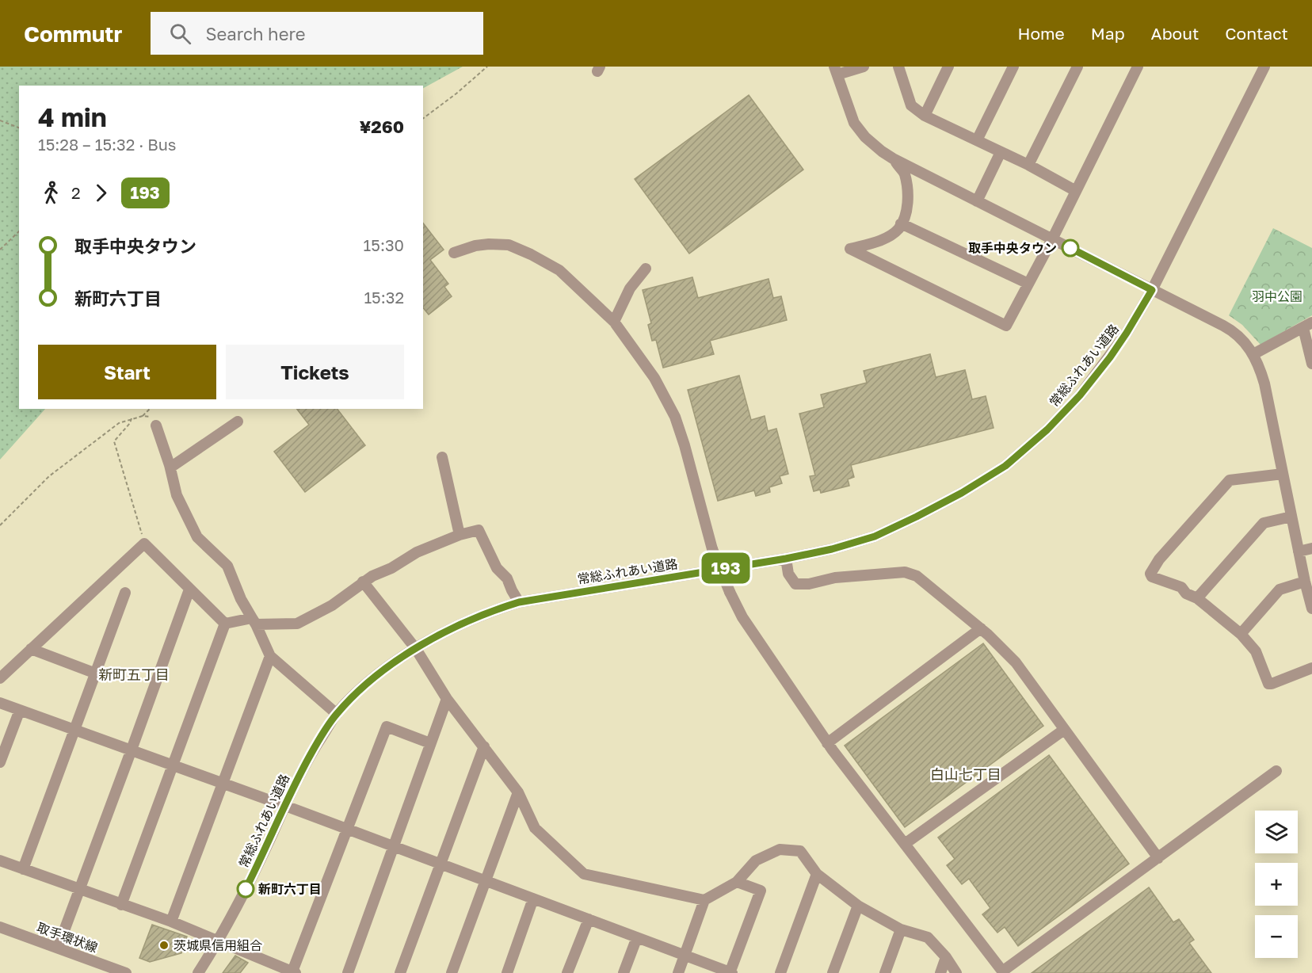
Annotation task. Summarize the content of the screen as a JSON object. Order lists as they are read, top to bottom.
{
  "streets": {
    "street": ["常総ふれあい道路", "取手環状線"]
  },
  "districts": ["新町五丁目", "白山七丁目"],
  "parks": ["羽中公園"],
  "places": ["取手中央タウン", "新町六丁目", "茨城県信用組合"],
  "lines": ["bus line 193"],
  "page": {
    "header": "Commutr",
    "search": "Search here",
    "nav": [
      "Home",
      "Map",
      "About",
      "Contact"
    ],
    "on_map": "193",
    "heading": ["4 min", "15:28 – 15:32 · Bus", "¥260"],
    "legs": ["2", "193"],
    "list": [
      {
        "name": "取手中央タウン",
        "value": "15:30"
      },
      {
        "name": "新町六丁目",
        "value": "15:32"
      }
    ],
    "buttons": ["Start", "Tickets"],
    "map_buttons": ["+", "−"]
  }
}
